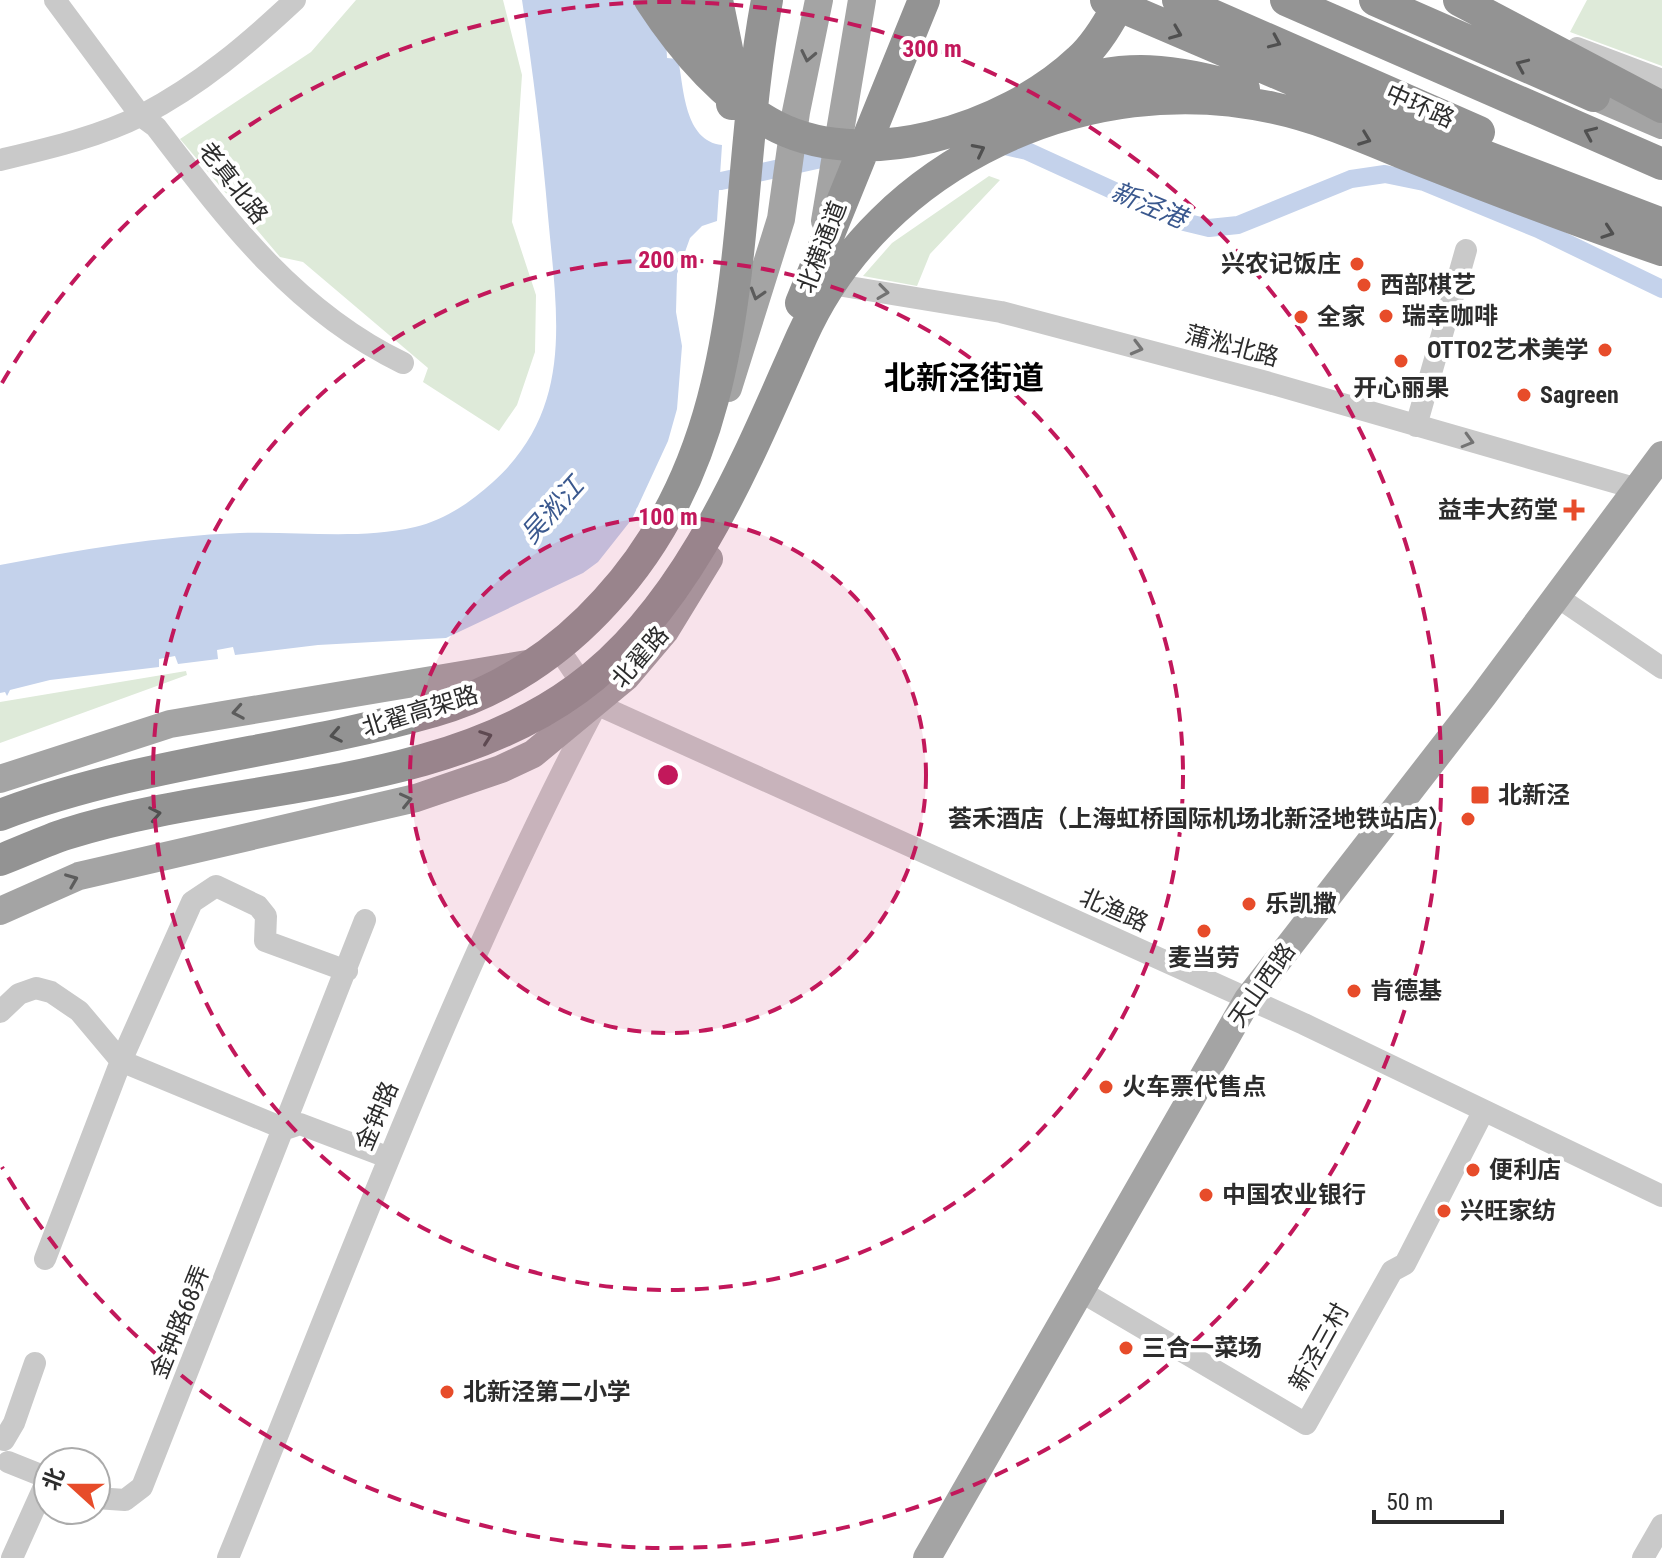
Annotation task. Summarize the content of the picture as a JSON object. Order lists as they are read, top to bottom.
{
  "streets": {
    "highway": ["中环路", "北横通道", "北翟高架路"],
    "main road": ["北翟路", "天山西路"],
    "street": [
      "老真北路",
      "蒲淞北路",
      "北渔路",
      "金钟路",
      "金钟路68弄",
      "新泾三村"
    ]
  },
  "crossings": [
    ["北横通道", "北翟高架路"],
    ["蒲淞北路", "北翟路"],
    ["蒲淞北路", "天山西路"],
    ["北翟路", "北渔路"],
    ["北翟路", "金钟路"],
    ["北渔路", "天山西路"],
    ["北渔路", "金钟路"],
    ["北渔路", "新泾三村"],
    ["天山西路", "新泾三村"]
  ],
  "one_way": ["蒲淞北路"],
  "districts": ["北新泾街道"],
  "water": ["新泾港", "吴淞江"],
  "places": {
    "other": [
      "兴农记饭庄",
      "西部棋艺",
      "瑞幸咖啡",
      "全家",
      "OTTO2艺术美学",
      "开心丽果",
      "Sagreen",
      "荟禾酒店（上海虹桥国际机场北新泾地铁站店）",
      "乐凯撒",
      "麦当劳",
      "肯德基",
      "火车票代售点",
      "便利店",
      "中国农业银行",
      "兴旺家纺",
      "三合一菜场",
      "北新泾第二小学"
    ],
    "health": ["益丰大药堂"],
    "transit": ["北新泾"]
  },
  "scale_bar": "50 m",
  "north": "left",
  "rings": ["300 m", "200 m", "100 m"]
}
